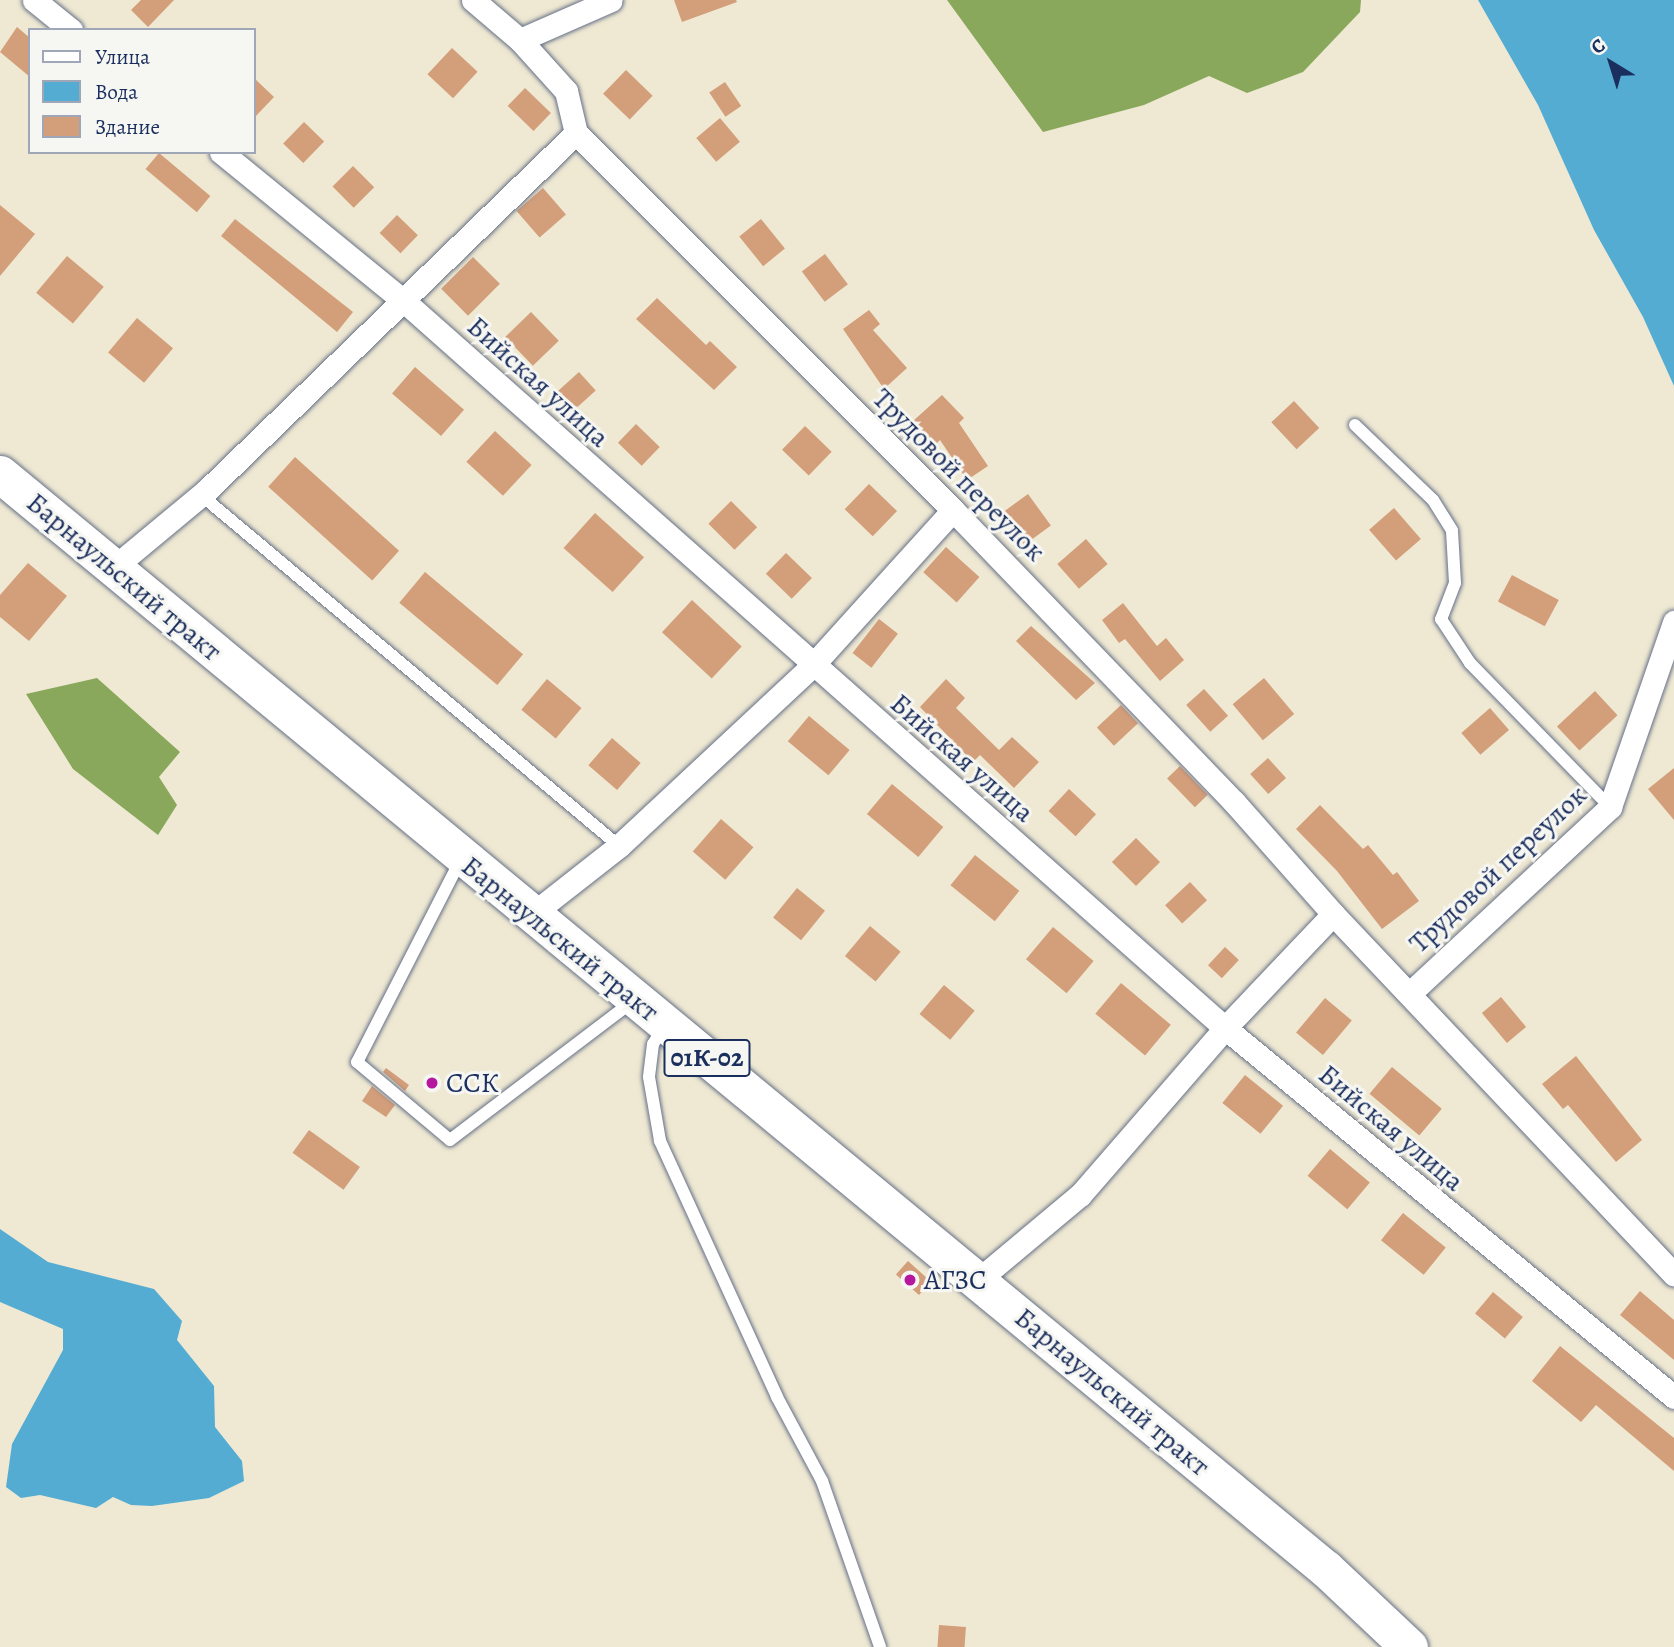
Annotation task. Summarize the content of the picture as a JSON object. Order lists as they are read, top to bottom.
{
  "streets": {
    "main road": ["Барнаульский тракт", "01К-02"],
    "street": ["Бийская улица", "Трудовой переулок"]
  },
  "places": ["ССК", "АГЗС"],
  "legend": ["Улица", "Вода", "Здание"],
  "north": "top left"
}
